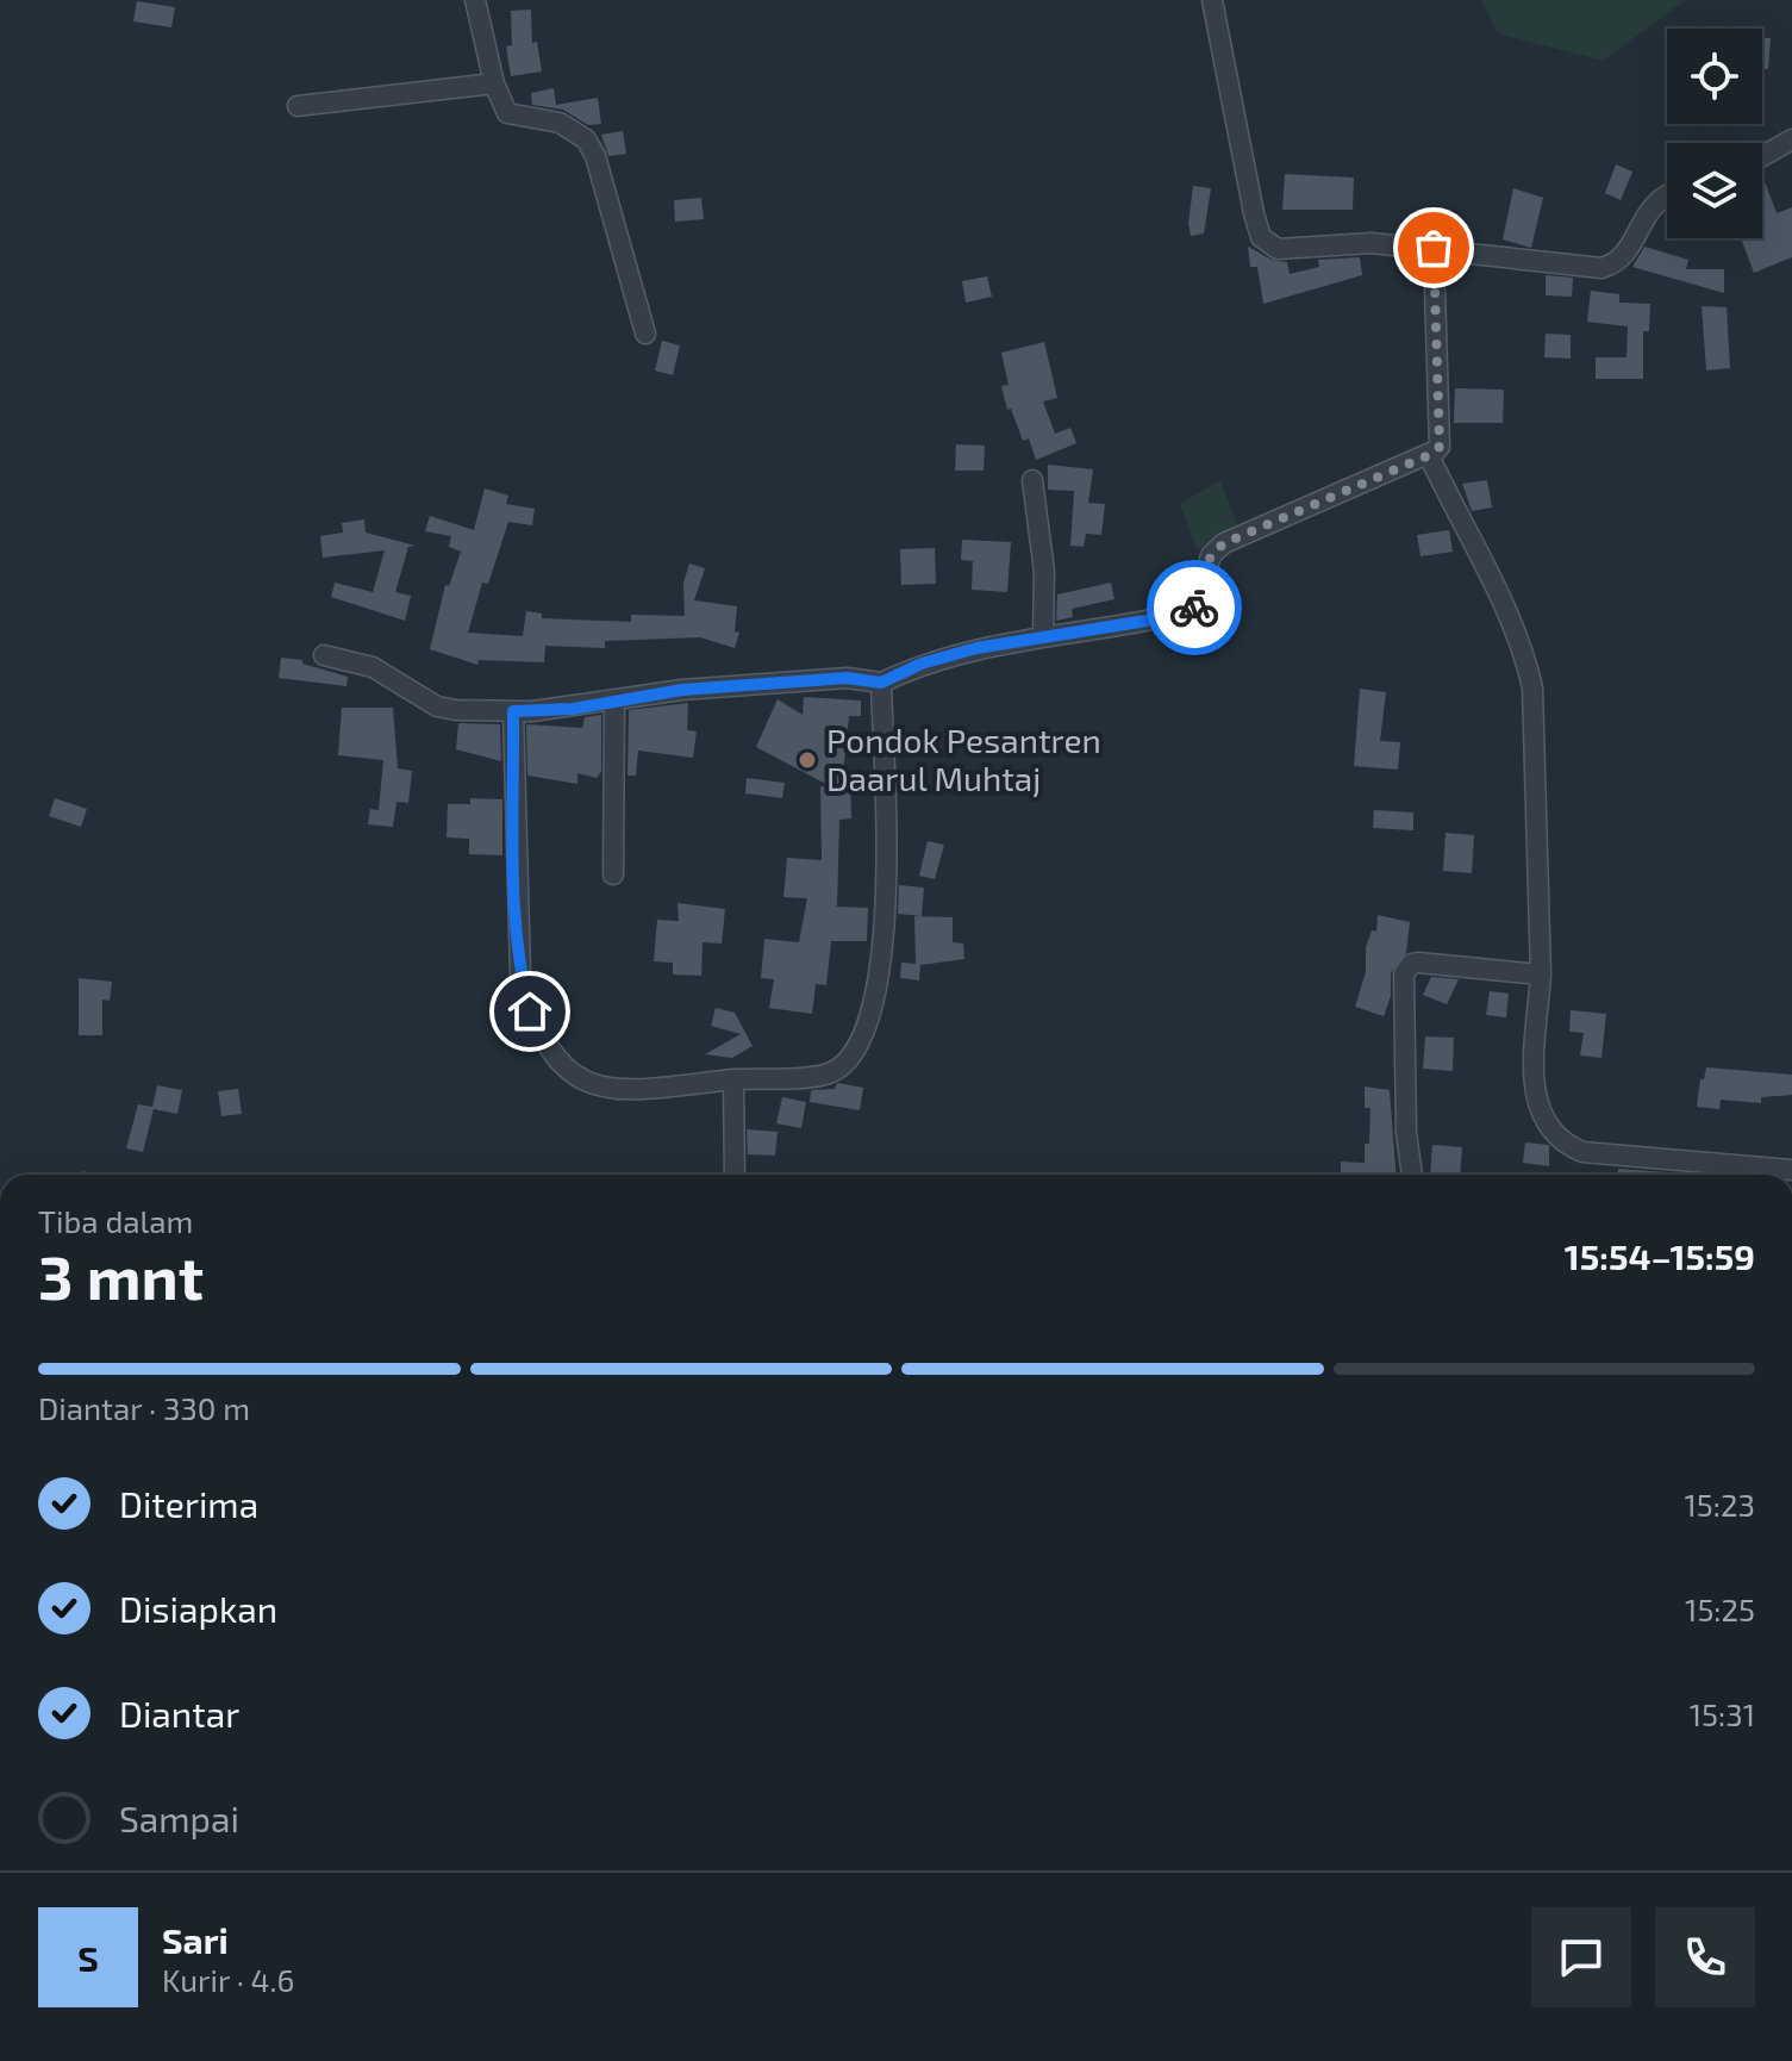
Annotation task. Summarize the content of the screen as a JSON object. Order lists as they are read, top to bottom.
{
  "places": ["Pondok Pesantren Daarul Muhtaj"],
  "page": {
    "heading": ["3 mnt", "Tiba dalam", "15:54–15:59"],
    "panel": ["Sari", "Kurir · 4.6"],
    "bar": "Diantar · 330 m",
    "list": [
      ["Diterima", "15:23"],
      ["Disiapkan", "15:25"],
      ["Diantar", "15:31"],
      "Sampai"
    ],
    "round": "S"
  }
}
